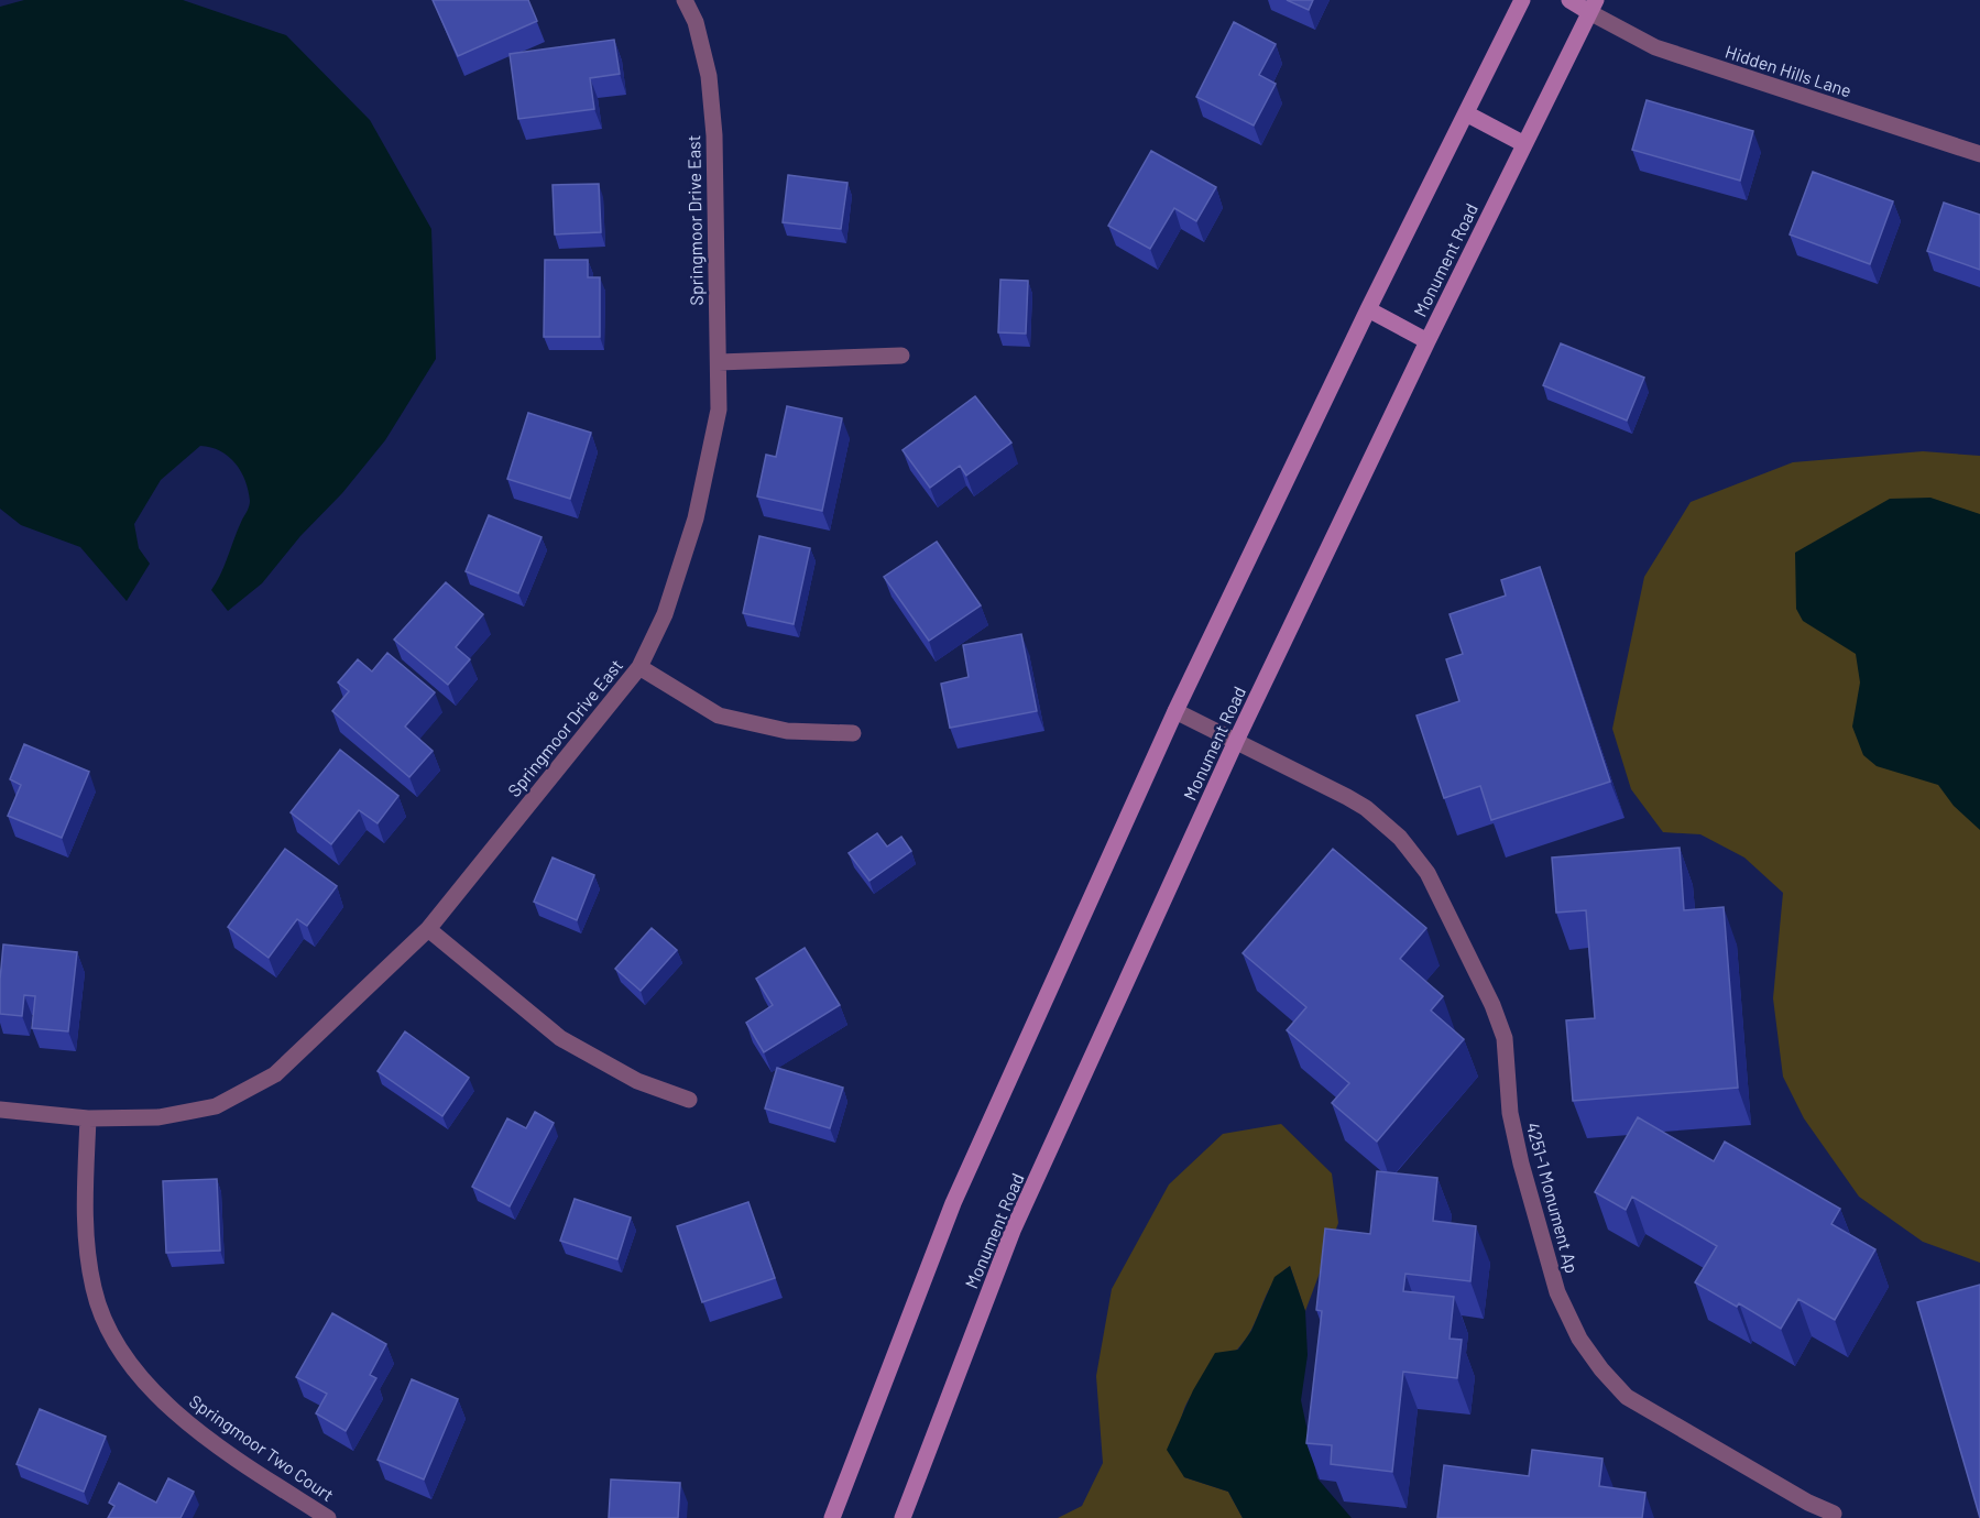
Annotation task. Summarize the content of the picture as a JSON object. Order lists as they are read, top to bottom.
{
  "streets": {
    "street": [
      "Hidden Hills Lane",
      "Springmoor Drive East",
      "Monument Road",
      "4251-1 Monument Ap",
      "Springmoor Two Court"
    ]
  },
  "crossings": [
    ["Hidden Hills Lane", "Monument Road"],
    ["Springmoor Drive East", "Springmoor Two Court"],
    ["Monument Road", "4251-1 Monument Ap"]
  ]
}
